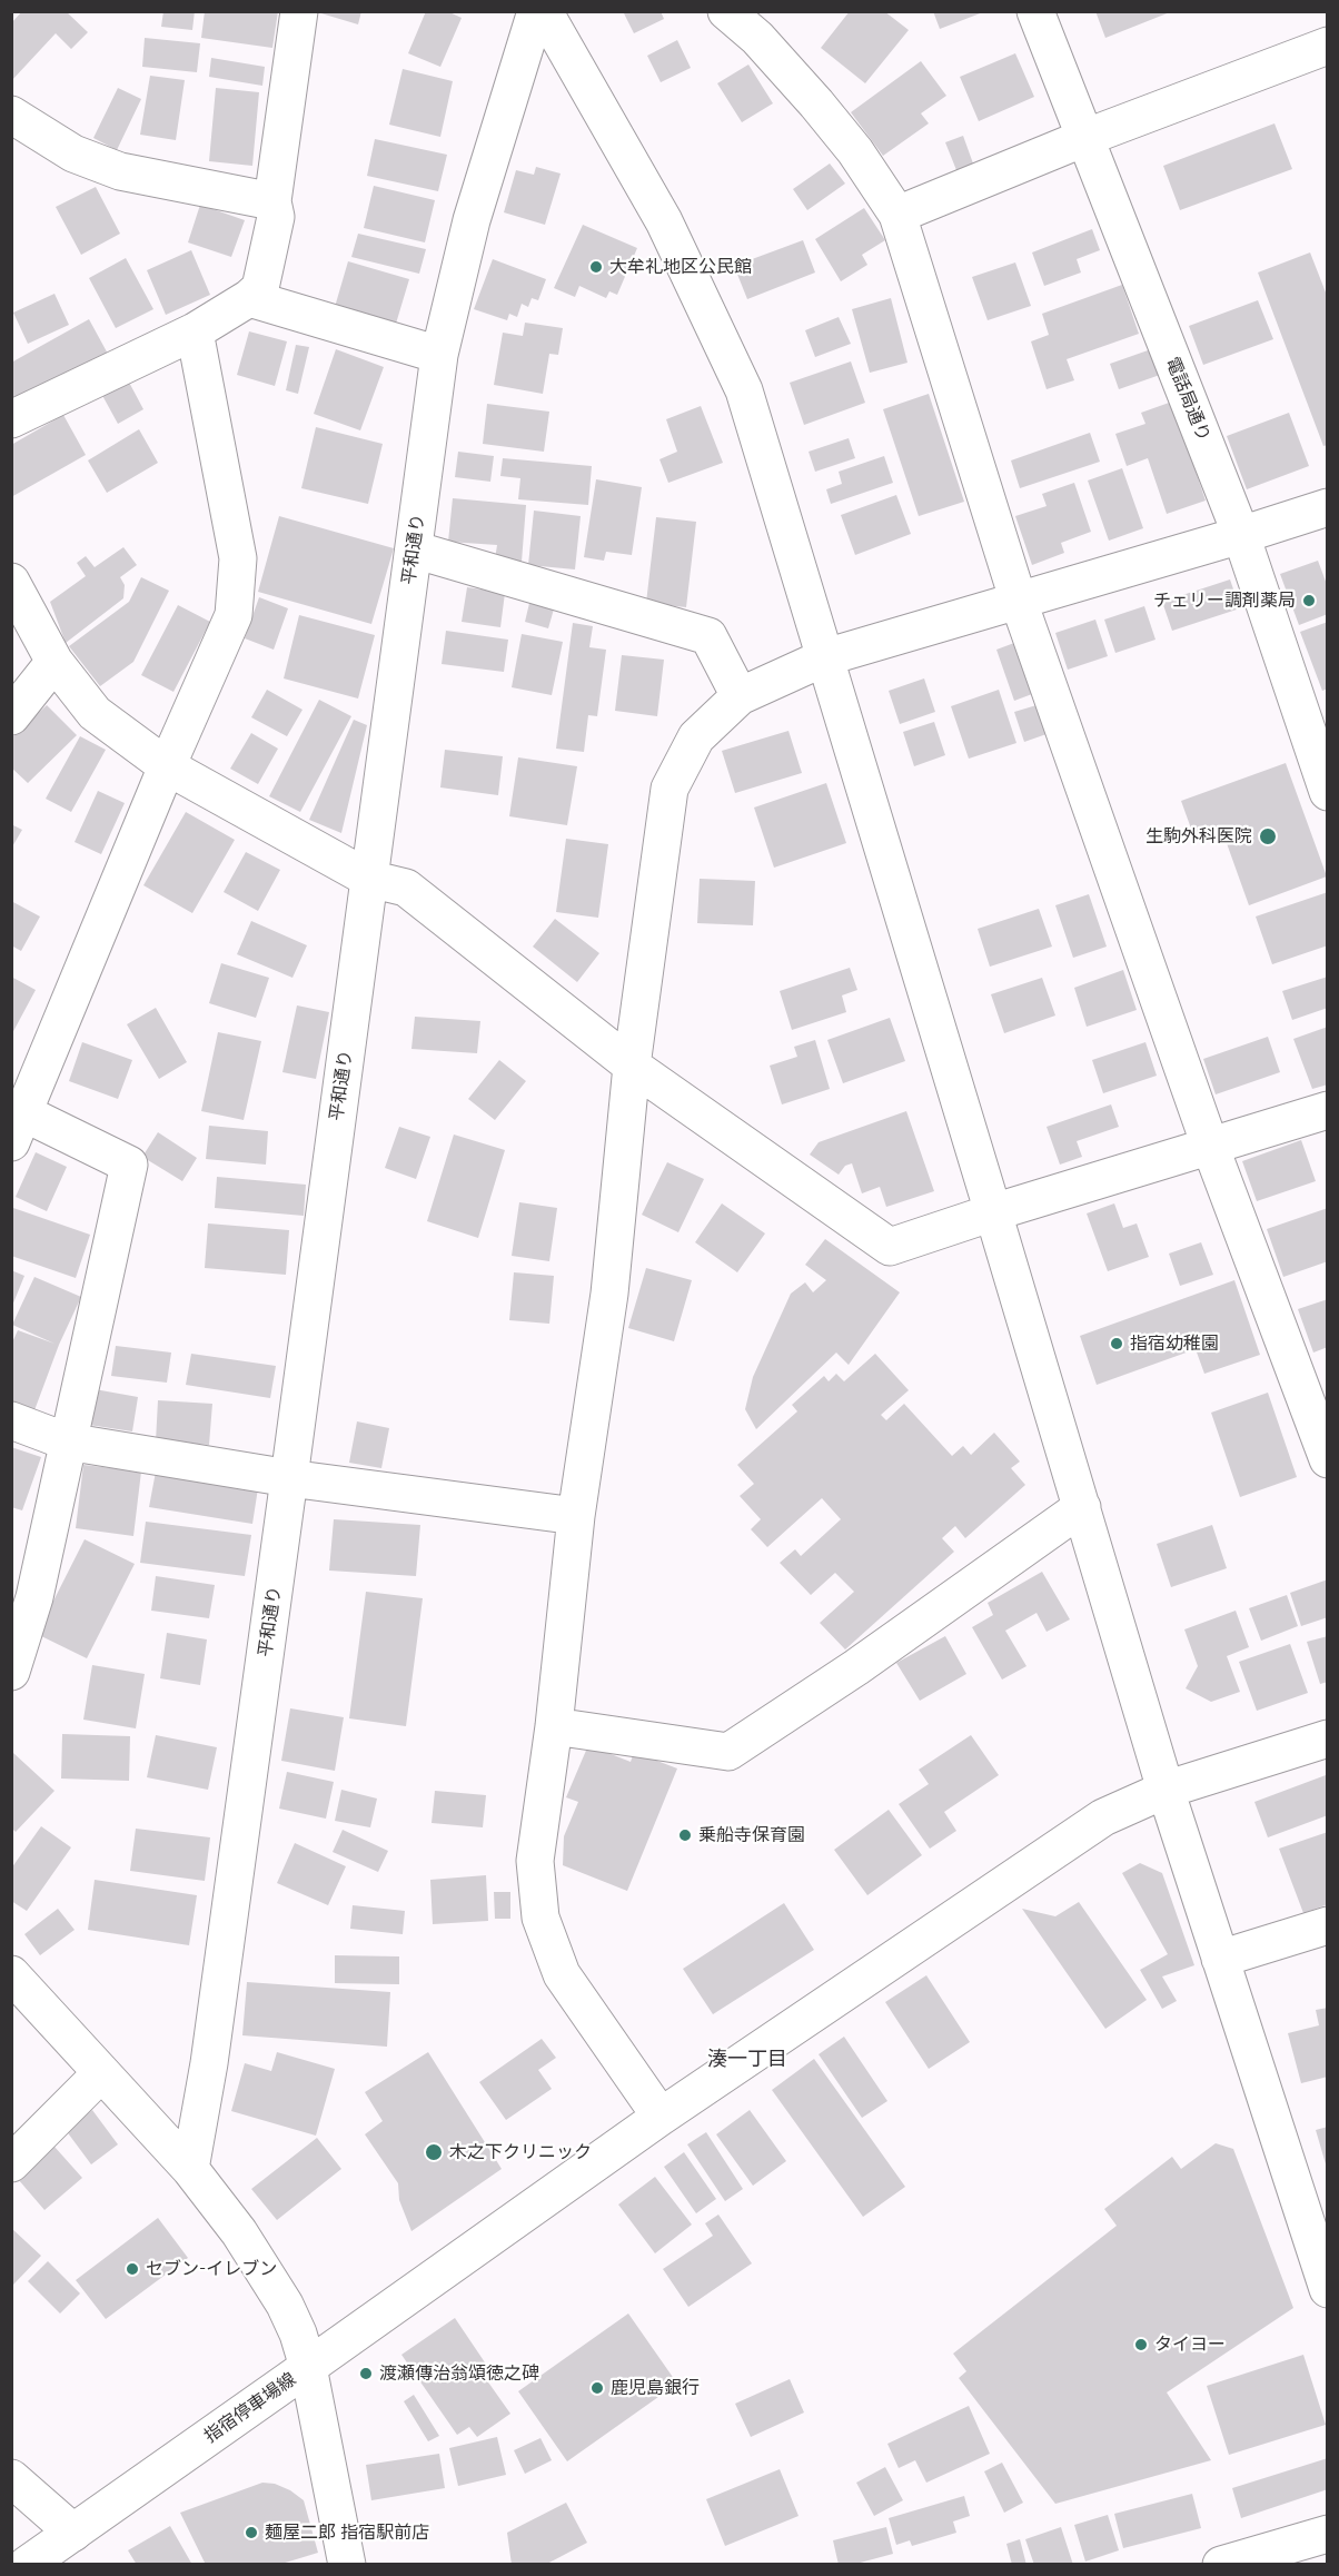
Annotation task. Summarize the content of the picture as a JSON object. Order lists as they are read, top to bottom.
{
  "streets": {
    "street": ["電話局通り", "平和通り", "指宿停車場線"]
  },
  "districts": ["湊一丁目"],
  "places": [
    "大牟礼地区公民館",
    "チェリー調剤薬局",
    "生駒外科医院",
    "指宿幼稚園",
    "乗船寺保育園",
    "木之下クリニック",
    "セブン-イレブン",
    "タイヨー",
    "渡瀬傳治翁頌徳之碑",
    "鹿児島銀行",
    "麺屋二郎 指宿駅前店"
  ]
}
